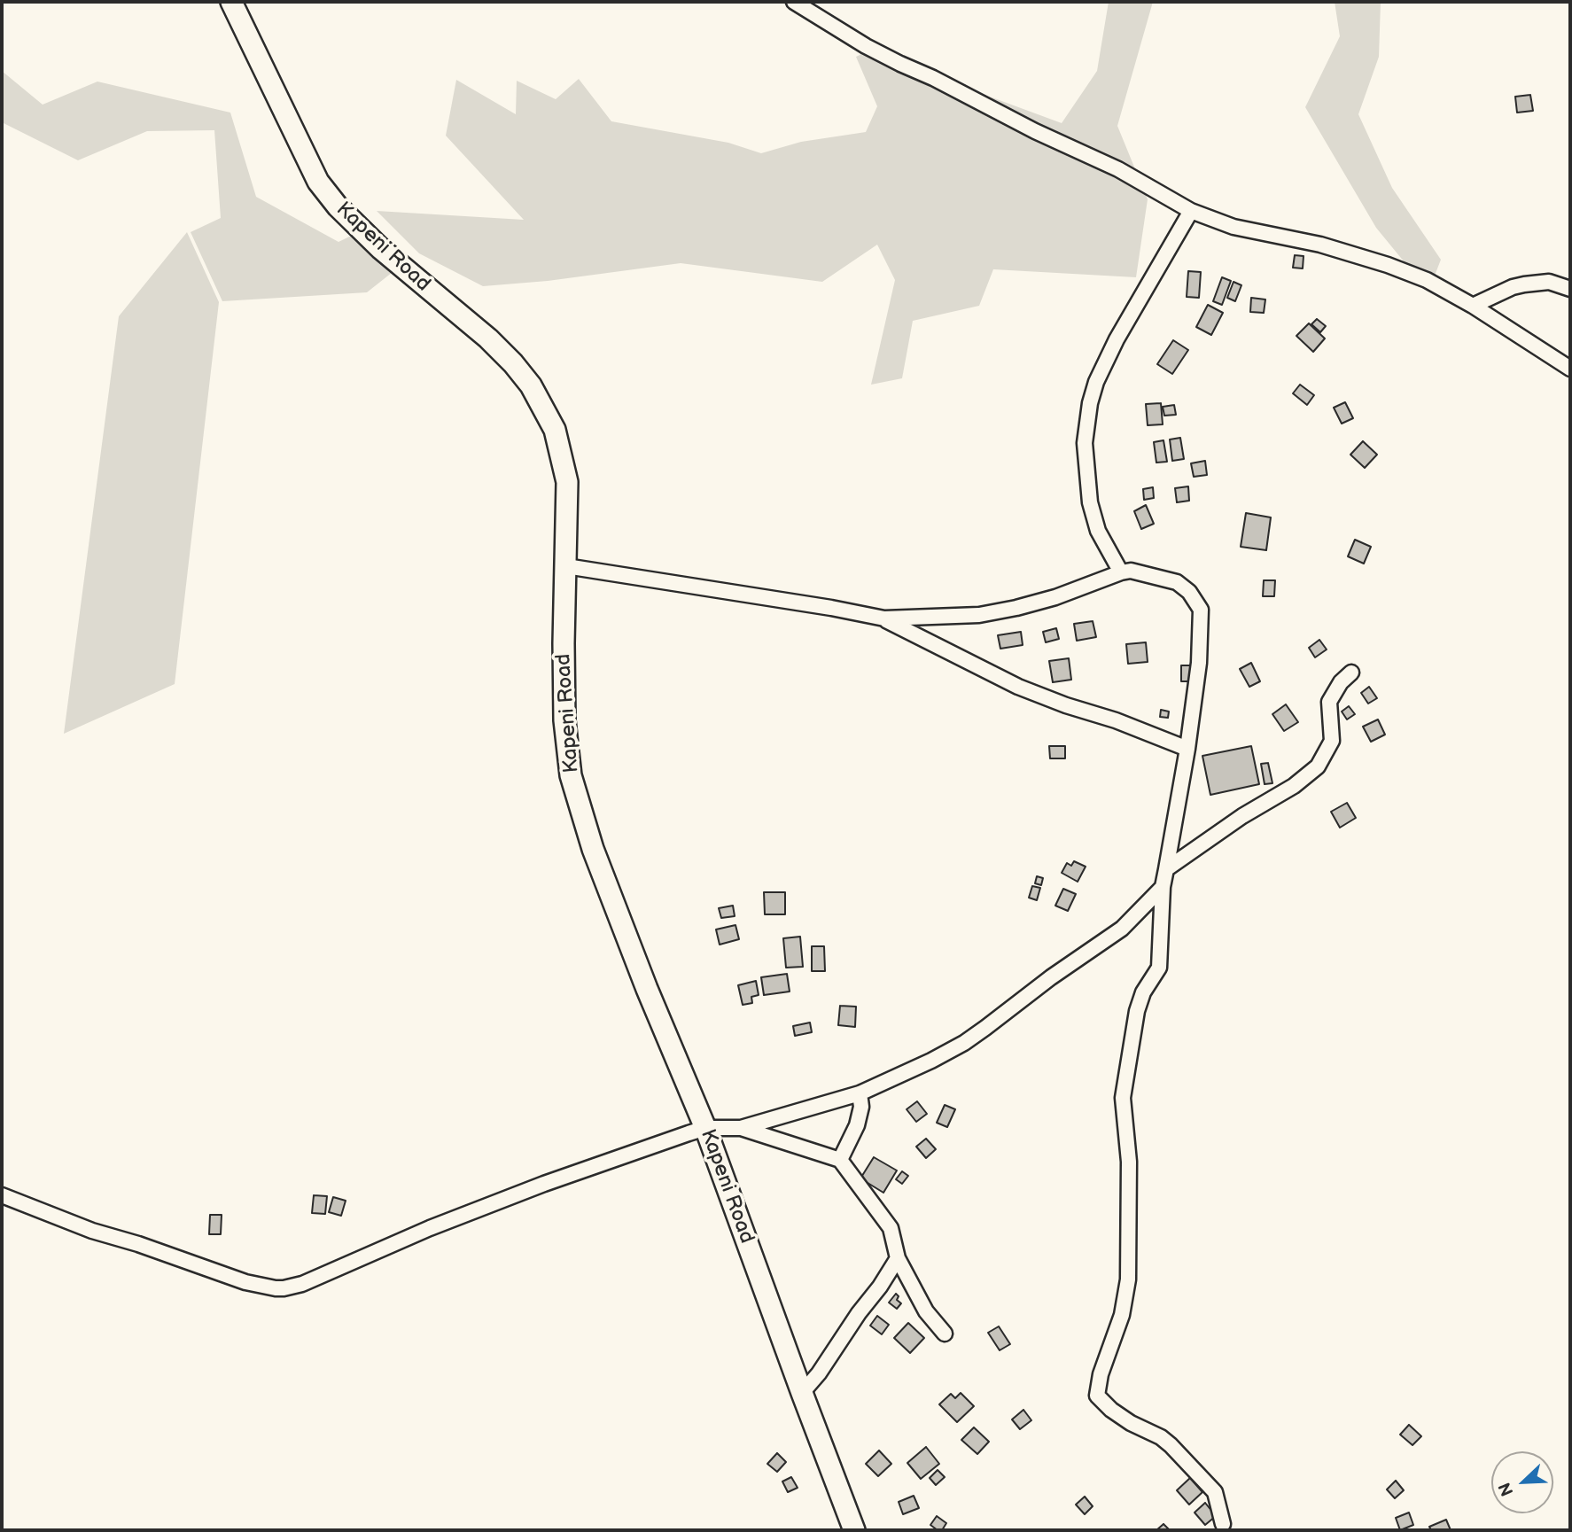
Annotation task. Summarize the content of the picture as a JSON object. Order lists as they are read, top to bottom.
{
  "streets": {
    "main road": ["Kapeni Road"]
  },
  "north": "bottom left"
}
